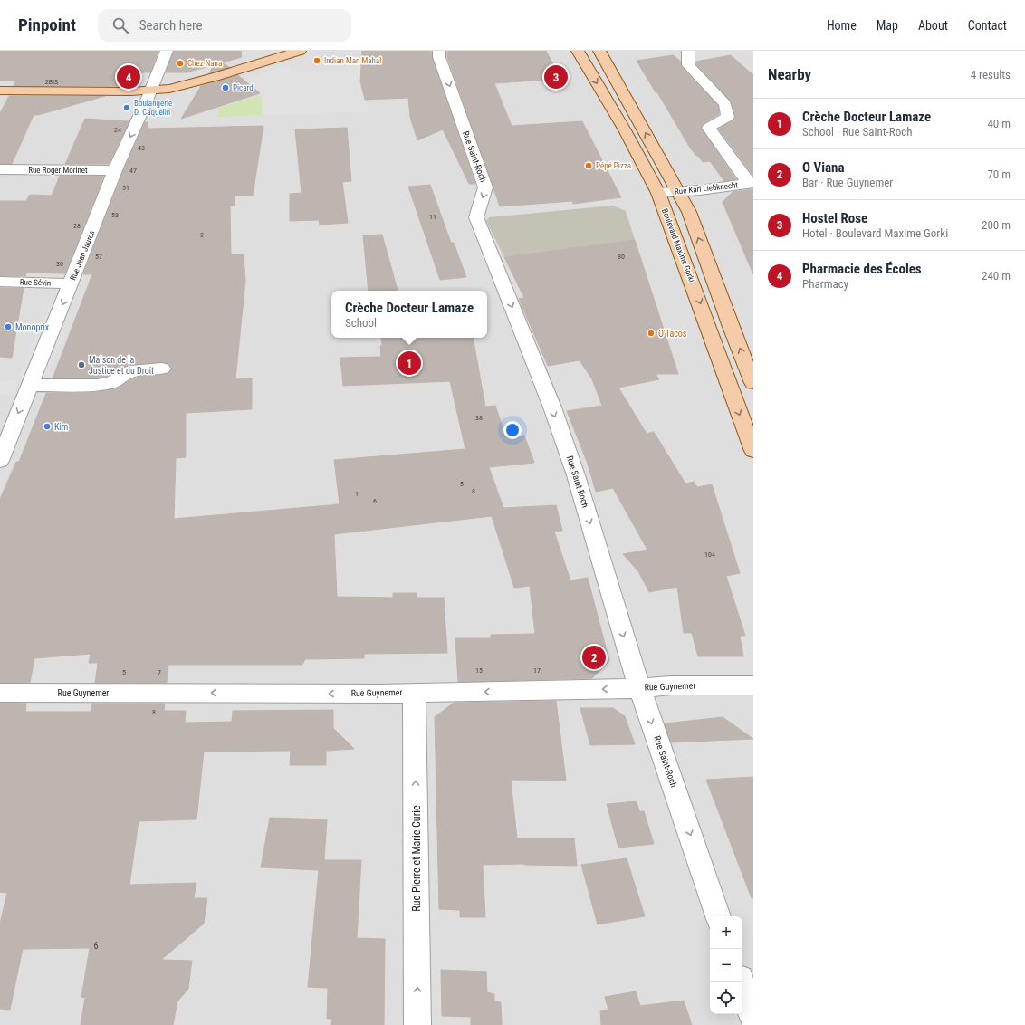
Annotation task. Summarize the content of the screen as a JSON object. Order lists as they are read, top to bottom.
{
  "streets": {
    "main road": ["Boulevard Maxime Gorki"],
    "street": [
      "Rue Saint-Roch",
      "Rue Roger Morinet",
      "Rue Karl Liebknecht",
      "Rue Jean Jaurès",
      "Rue Sévin",
      "Rue Guynemer",
      "Rue Pierre et Marie Curie"
    ]
  },
  "crossings": [
    ["Rue Saint-Roch", "Rue Guynemer"],
    ["Rue Roger Morinet", "Rue Jean Jaurès"],
    ["Rue Karl Liebknecht", "Boulevard Maxime Gorki"],
    ["Rue Jean Jaurès", "Rue Sévin"],
    ["Rue Guynemer", "Rue Pierre et Marie Curie"]
  ],
  "one_way": [
    "Rue Saint-Roch",
    "Rue Jean Jaurès",
    "Rue Guynemer",
    "Rue Pierre et Marie Curie"
  ],
  "places": [
    "Indian Man Mahal",
    "Chez Nana",
    "Picard",
    "Boulangerie D. Caquelin",
    "Pépé Pizza",
    "Monoprix",
    "O'Tacos",
    "Maison de la Justice et du Droit",
    "Kim"
  ],
  "house_numbers": [
    "2BIS",
    "24",
    "43",
    "47",
    "51",
    "53",
    "11",
    "28",
    "2",
    "57",
    "80",
    "30",
    "38",
    "5",
    "8",
    "1",
    "6",
    "104",
    "15",
    "17",
    "5",
    "7",
    "8",
    "6"
  ],
  "page": {
    "header": "Pinpoint",
    "search": "Search here",
    "nav": [
      "Home",
      "Map",
      "About",
      "Contact"
    ],
    "heading": ["Nearby", "4 results"],
    "pins": [
      "3",
      "4",
      "1",
      "2"
    ],
    "list": [
      {
        "mark": "1",
        "name": "Crèche Docteur Lamaze",
        "note": "School · Rue Saint-Roch",
        "value": "40 m"
      },
      {
        "mark": "2",
        "name": "O Viana",
        "note": "Bar · Rue Guynemer",
        "value": "70 m"
      },
      {
        "mark": "3",
        "name": "Hostel Rose",
        "note": "Hotel · Boulevard Maxime Gorki",
        "value": "200 m"
      },
      {
        "mark": "4",
        "name": "Pharmacie des Écoles",
        "note": "Pharmacy",
        "value": "240 m"
      }
    ],
    "popup": ["Crèche Docteur Lamaze", "School"],
    "map_buttons": ["+", "−"]
  }
}
